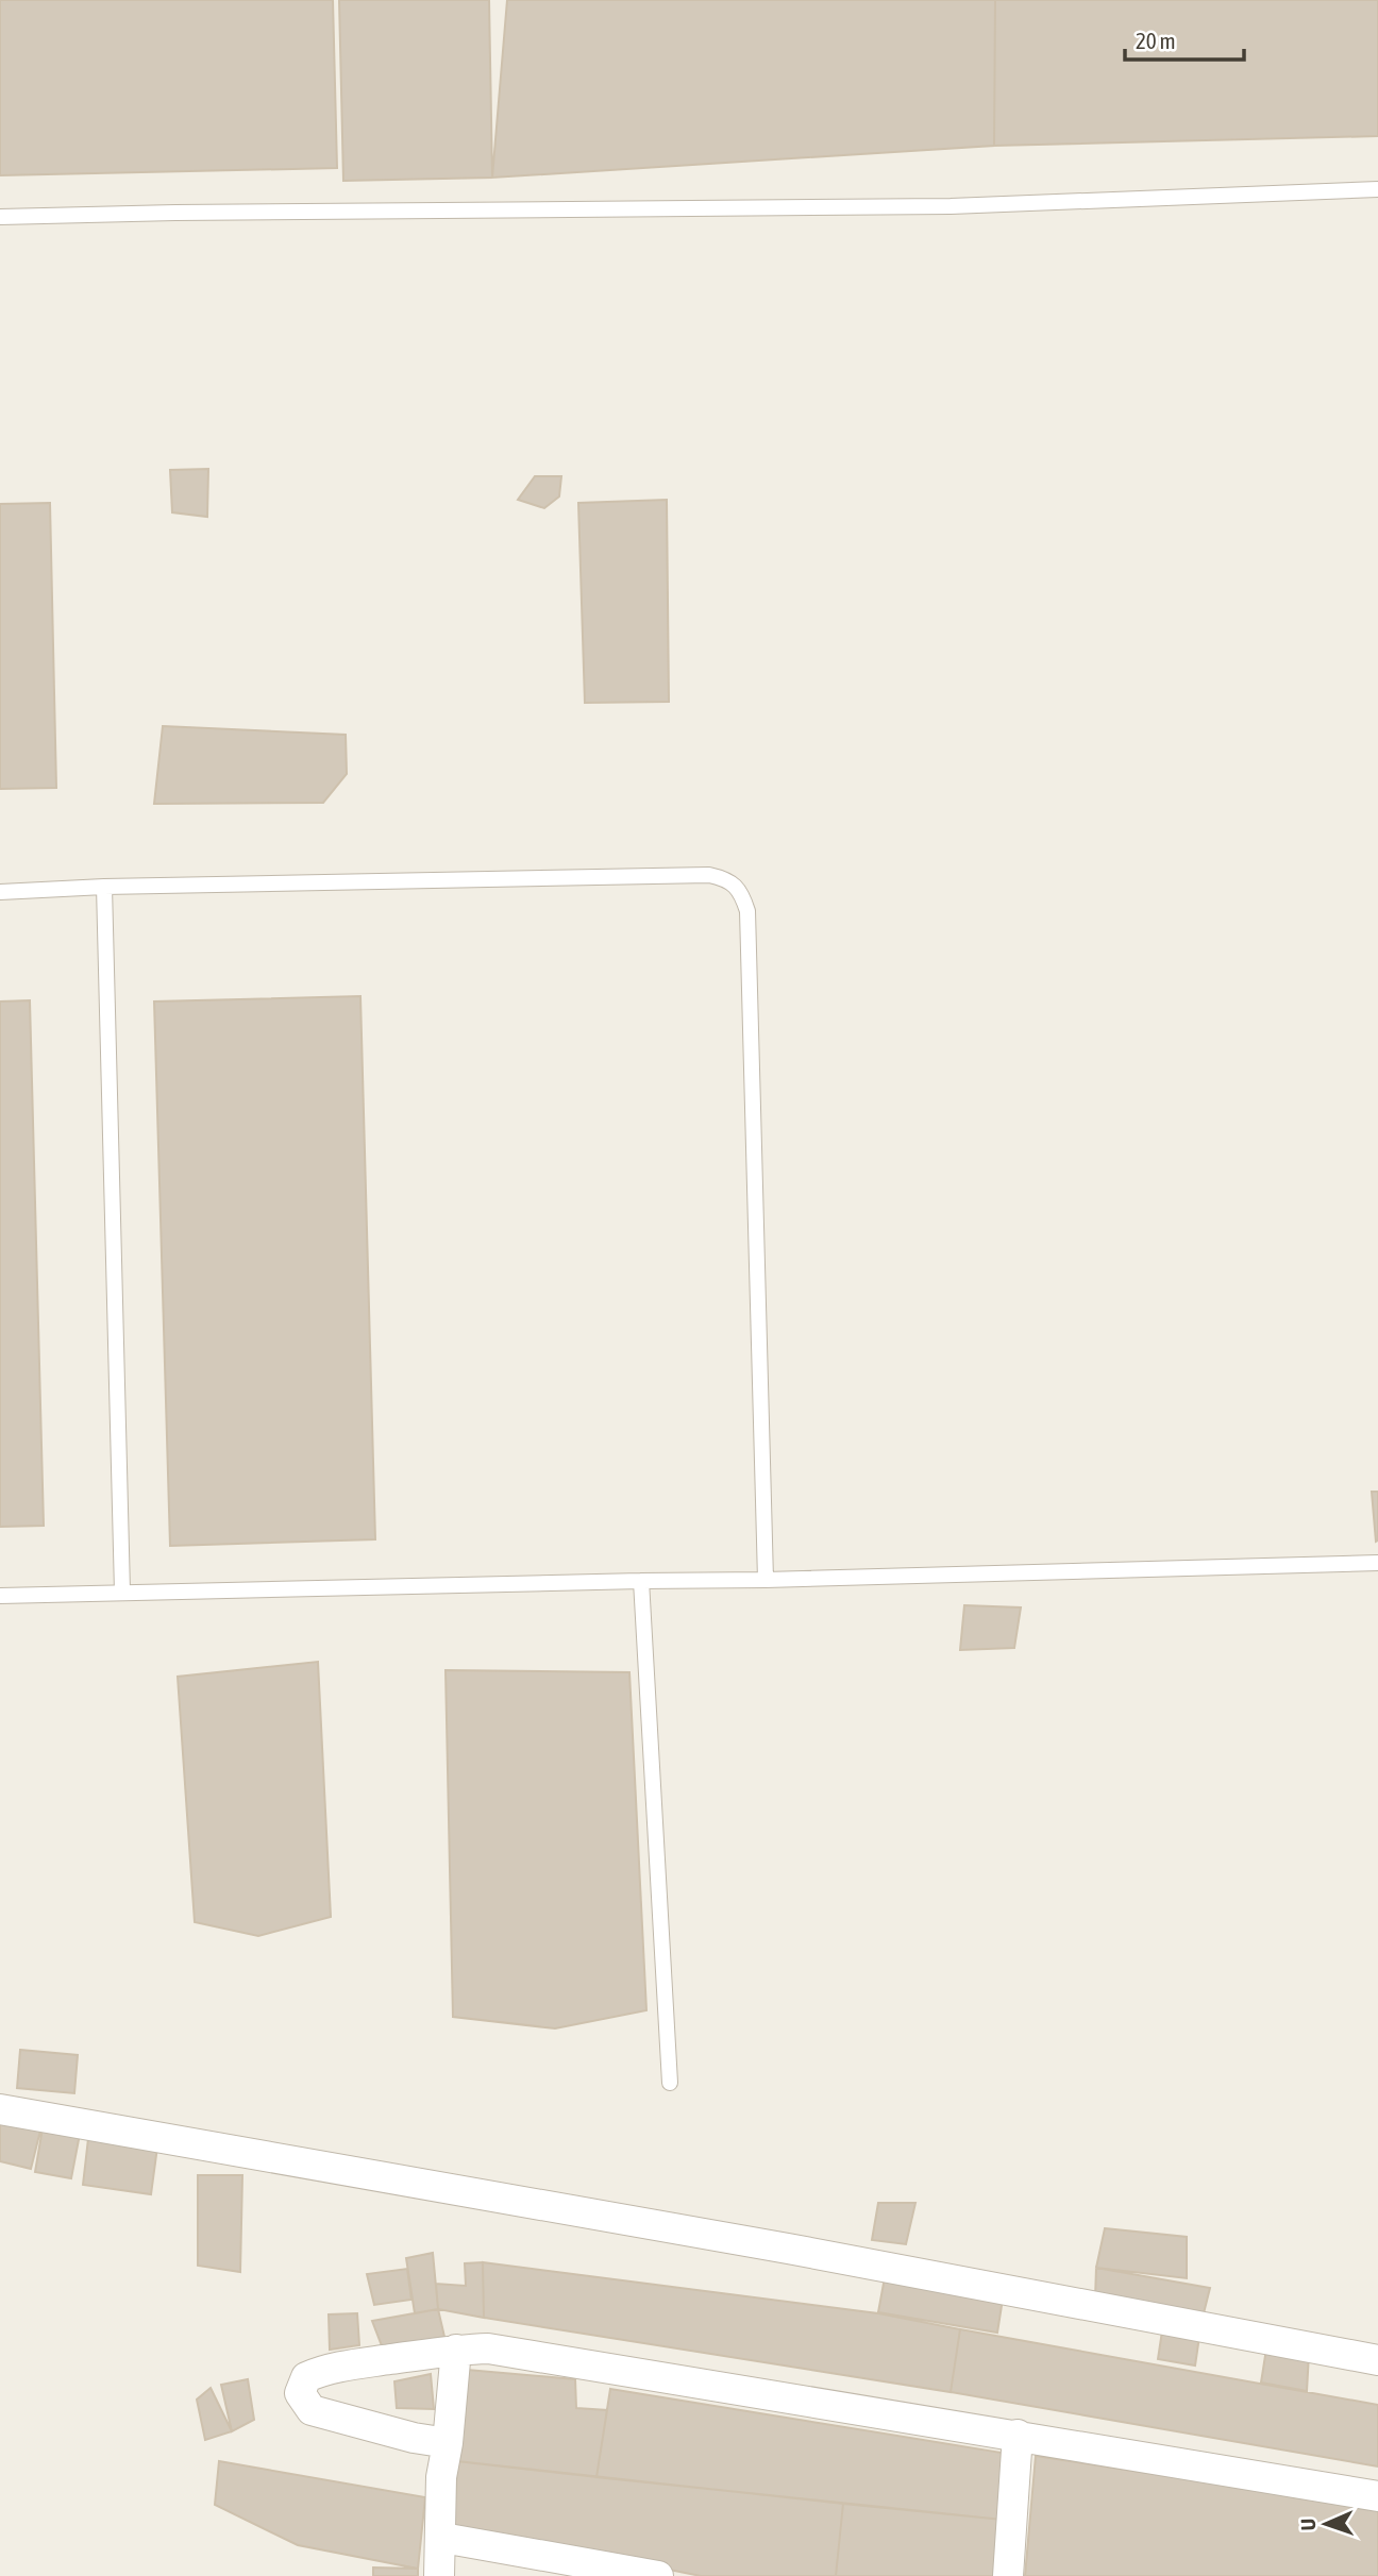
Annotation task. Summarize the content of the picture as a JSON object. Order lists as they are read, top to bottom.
{
  "scale_bar": "20 m",
  "north": "left"
}
